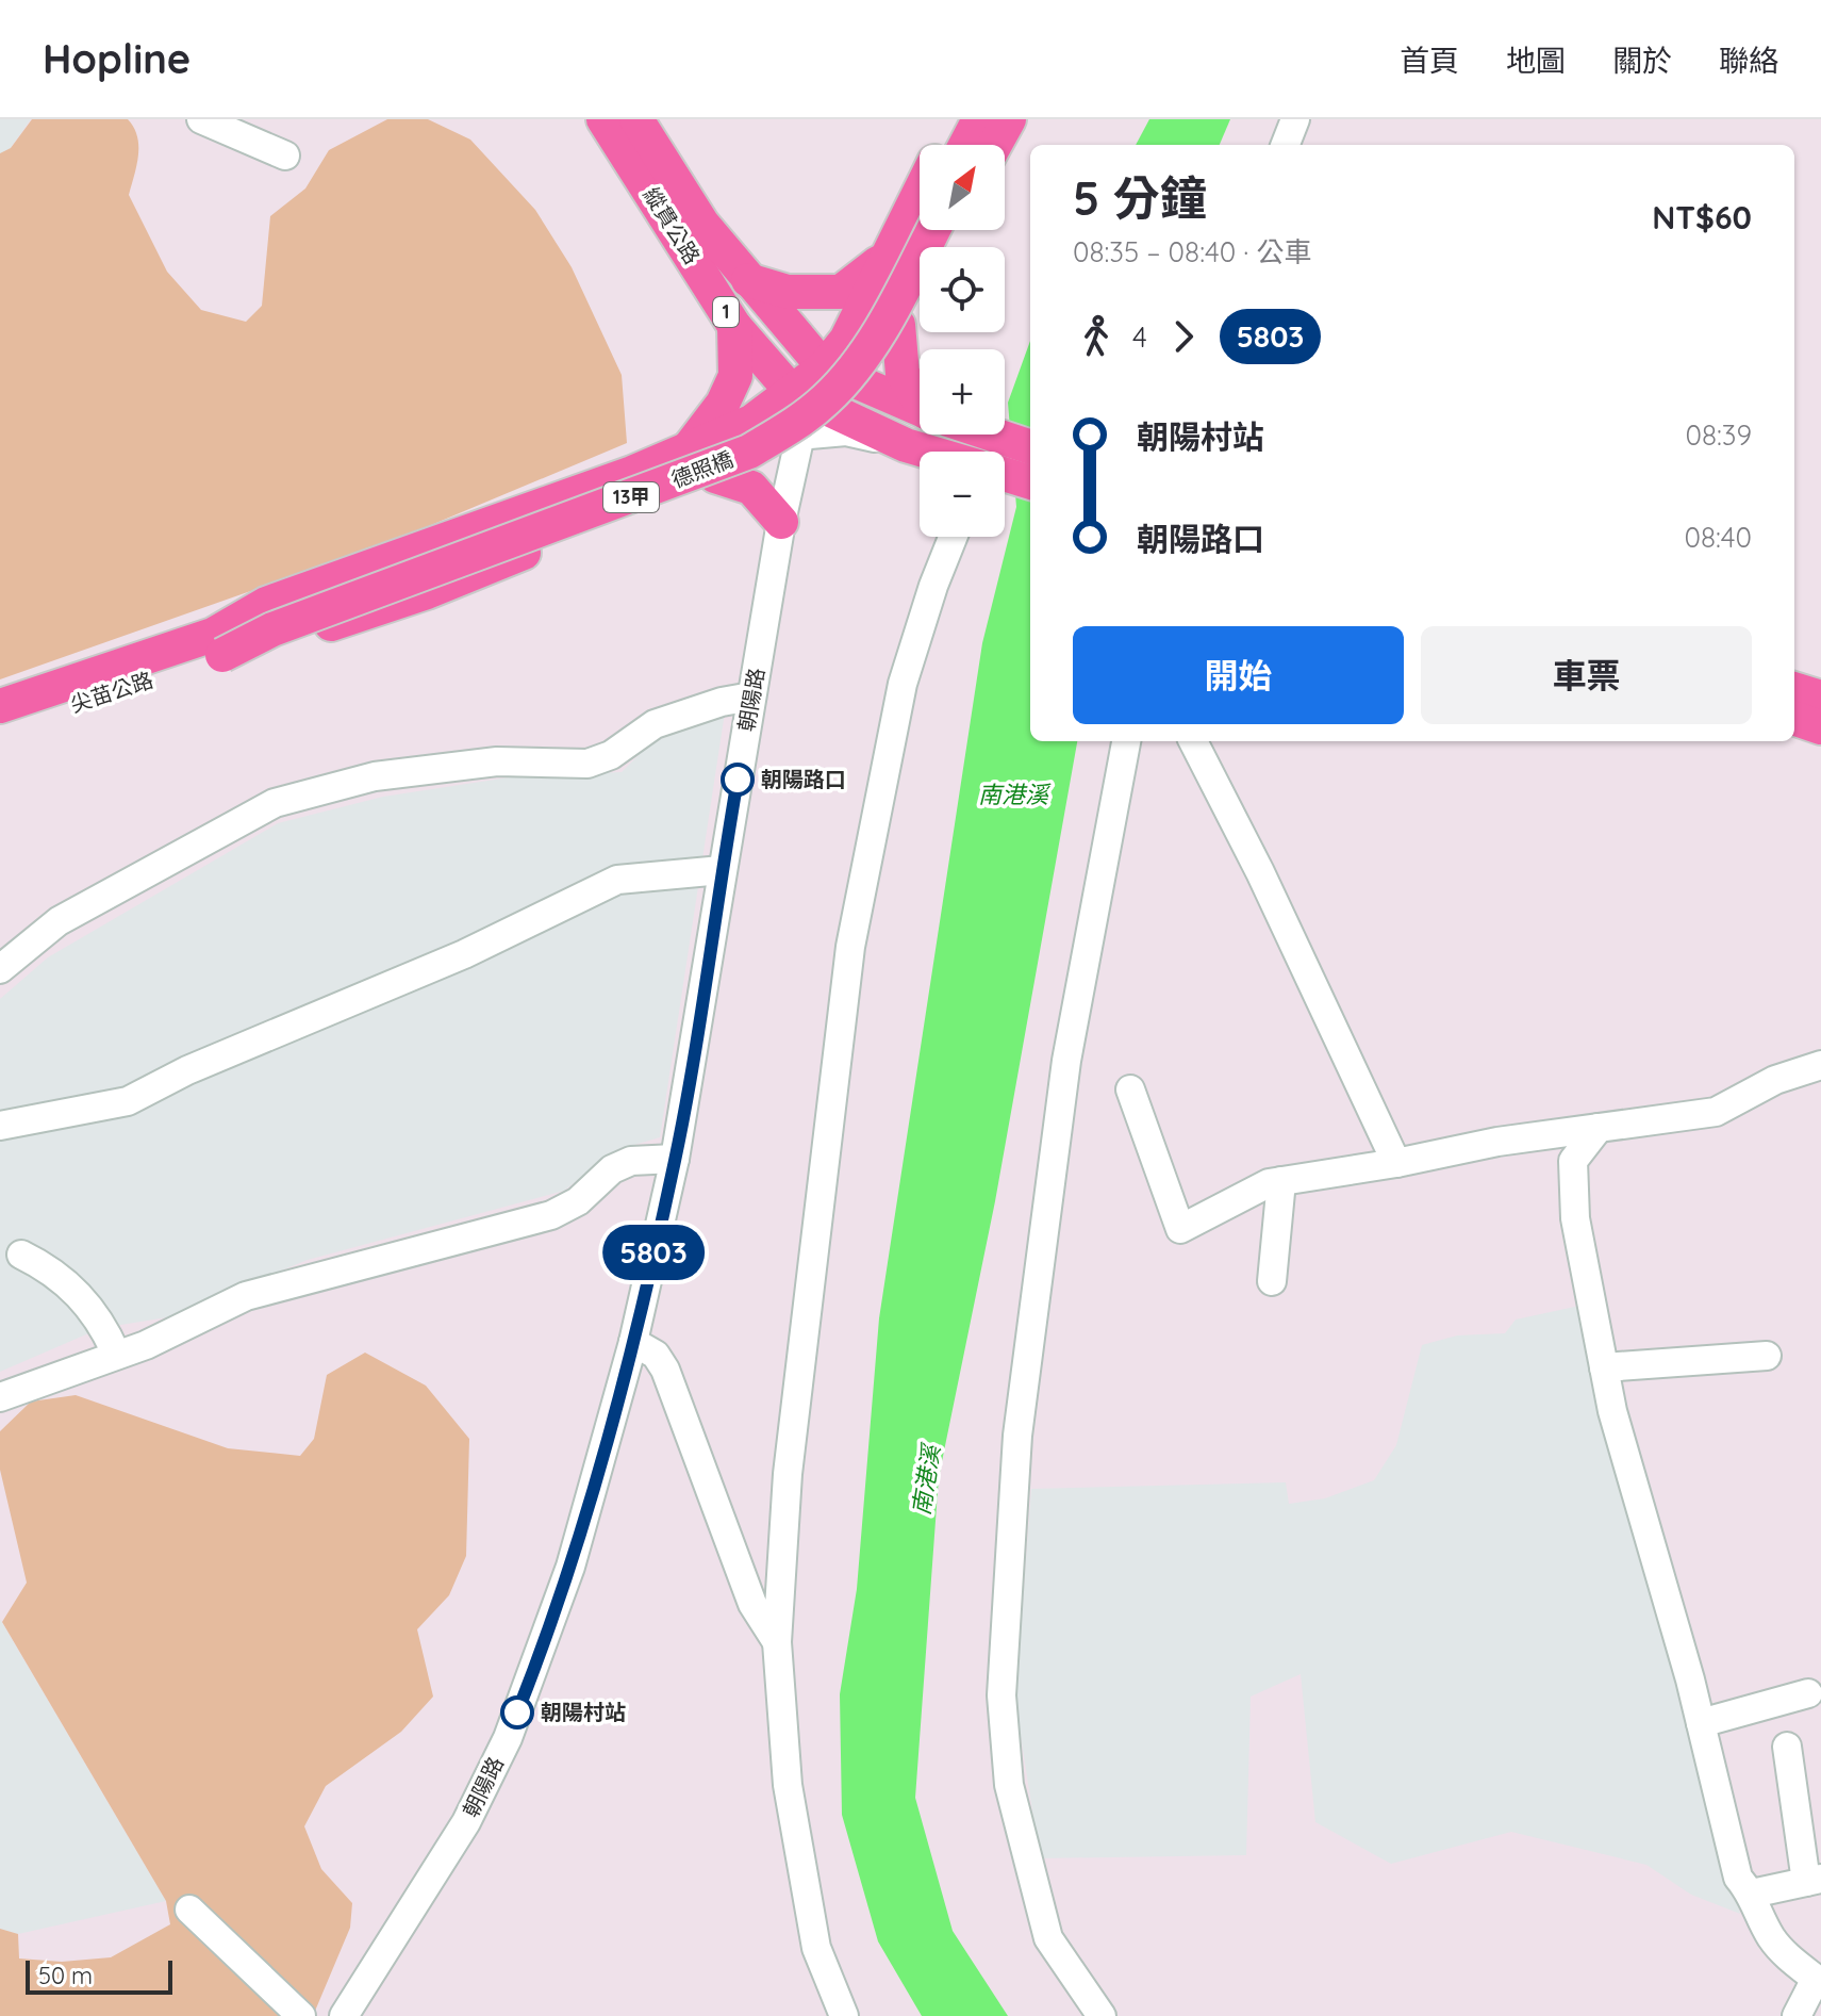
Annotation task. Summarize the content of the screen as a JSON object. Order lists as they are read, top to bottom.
{
  "streets": {
    "main road": [
      "縱貫公路",
      "1",
      "德照橋",
      "13甲",
      "尖苗公路"
    ],
    "street": ["朝陽路"]
  },
  "crossings": [
    ["縱貫公路", "1"],
    ["德照橋", "尖苗公路"]
  ],
  "water": ["南港溪"],
  "places": ["朝陽路口", "朝陽村站"],
  "lines": ["bus line 5803"],
  "scale_bar": "50 m",
  "north": "top right",
  "page": {
    "header": "Hopline",
    "nav": [
      "首頁",
      "地圖",
      "關於",
      "聯絡"
    ],
    "on_map": "5803",
    "map_buttons": ["+", "−"],
    "heading": ["5 分鐘", "08:35 – 08:40 · 公車", "NT$60"],
    "legs": ["4", "5803"],
    "list": [
      {
        "name": "朝陽村站",
        "value": "08:39"
      },
      {
        "name": "朝陽路口",
        "value": "08:40"
      }
    ],
    "buttons": ["開始", "車票"],
    "scale": "50 m"
  }
}
